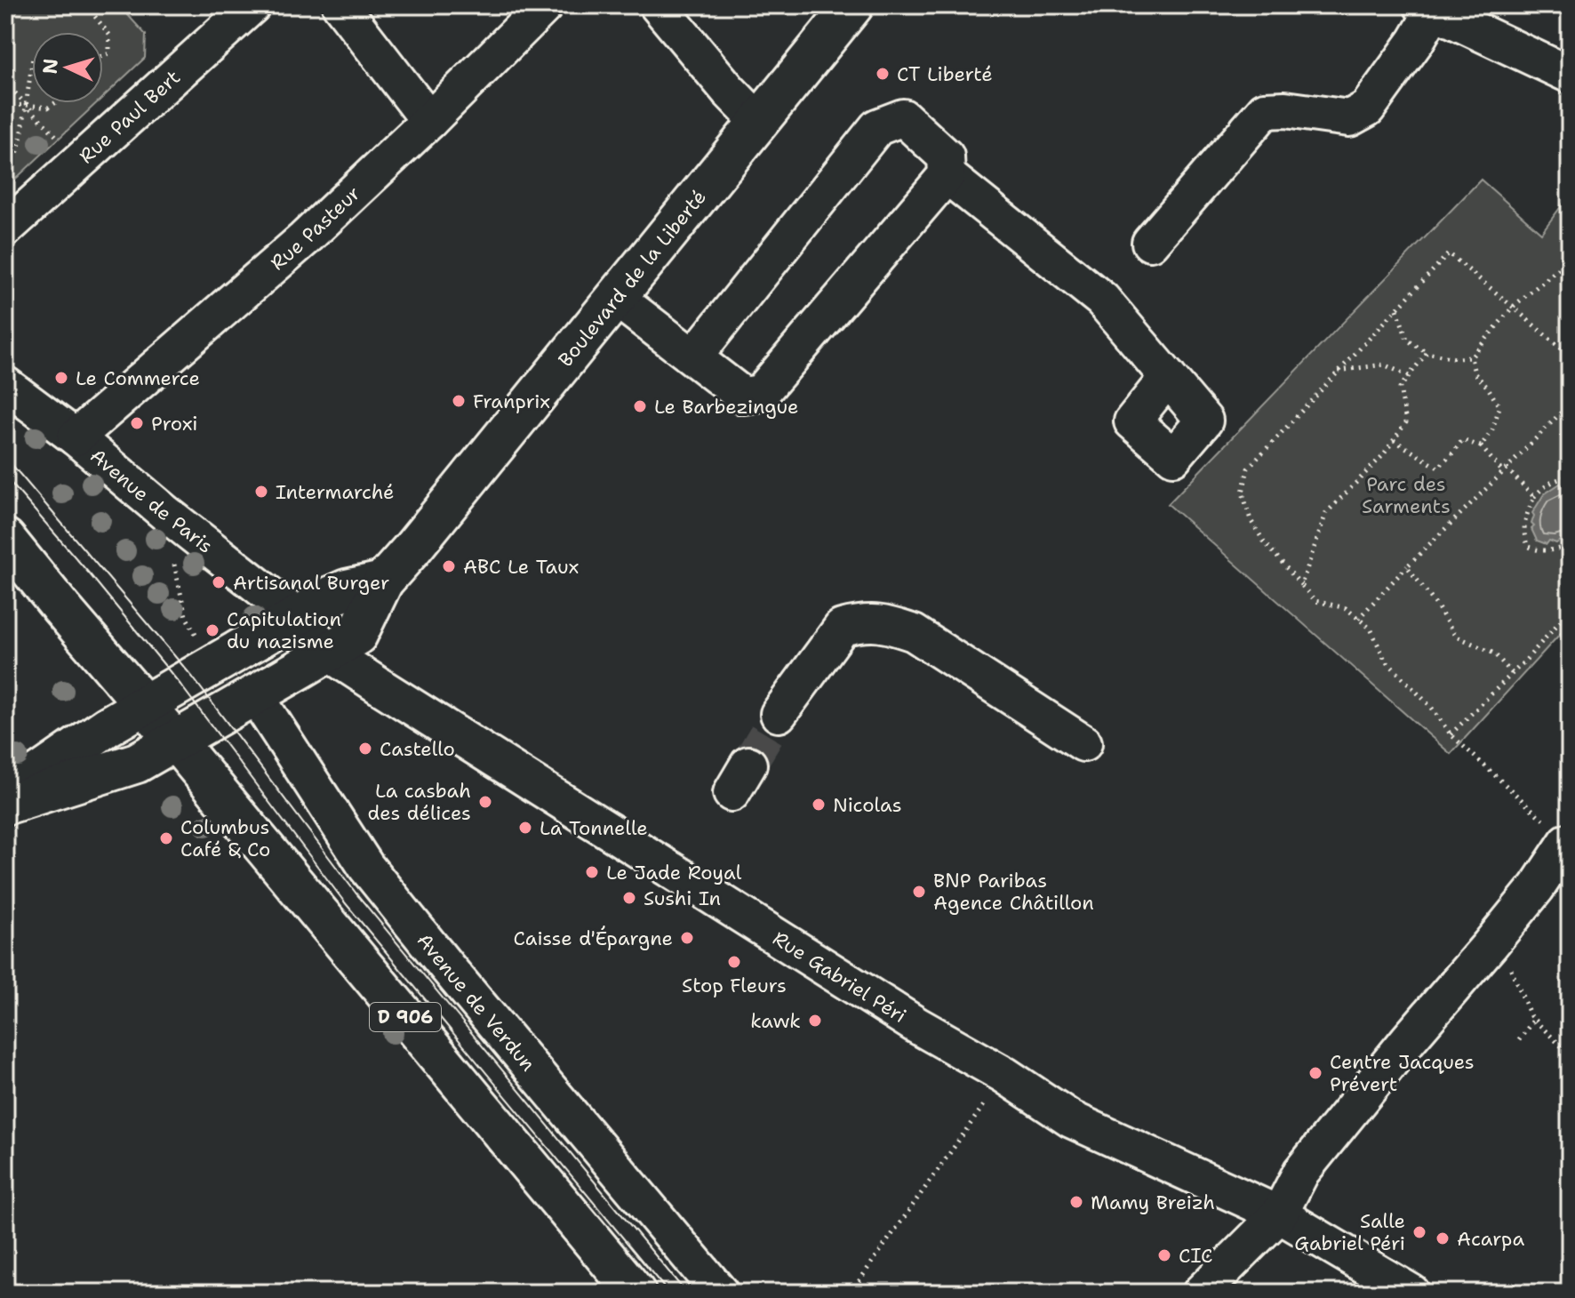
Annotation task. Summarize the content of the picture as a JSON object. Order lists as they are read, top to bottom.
{
  "streets": {
    "main road": ["Boulevard de la Liberté", "D 906"],
    "street": [
      "Rue Paul Bert",
      "Rue Pasteur",
      "Avenue de Paris",
      "Rue Gabriel Péri",
      "Avenue de Verdun"
    ]
  },
  "crossings": [
    ["Rue Pasteur", "Avenue de Paris"],
    ["Boulevard de la Liberté", "Rue Gabriel Péri"],
    ["Boulevard de la Liberté", "Avenue de Verdun"],
    ["Boulevard de la Liberté", "D 906"],
    ["Avenue de Paris", "Rue Gabriel Péri"]
  ],
  "parks": ["Parc des Sarments"],
  "places": [
    "CT Liberté",
    "Le Commerce",
    "Franprix",
    "Le Barbezingue",
    "Proxi",
    "Intermarché",
    "ABC Le Taux",
    "Artisanal Burger",
    "Capitulation du nazisme",
    "Castello",
    "La casbah des délices",
    "Nicolas",
    "La Tonnelle",
    "Columbus Café & Co",
    "Le Jade Royal",
    "BNP Paribas Agence Châtillon",
    "Sushi In",
    "Caisse d'Épargne",
    "Stop Fleurs",
    "kawk",
    "Centre Jacques Prévert",
    "Mamy Breizh",
    "Salle Gabriel Péri",
    "Acarpa",
    "CIC"
  ],
  "north": "left"
}
